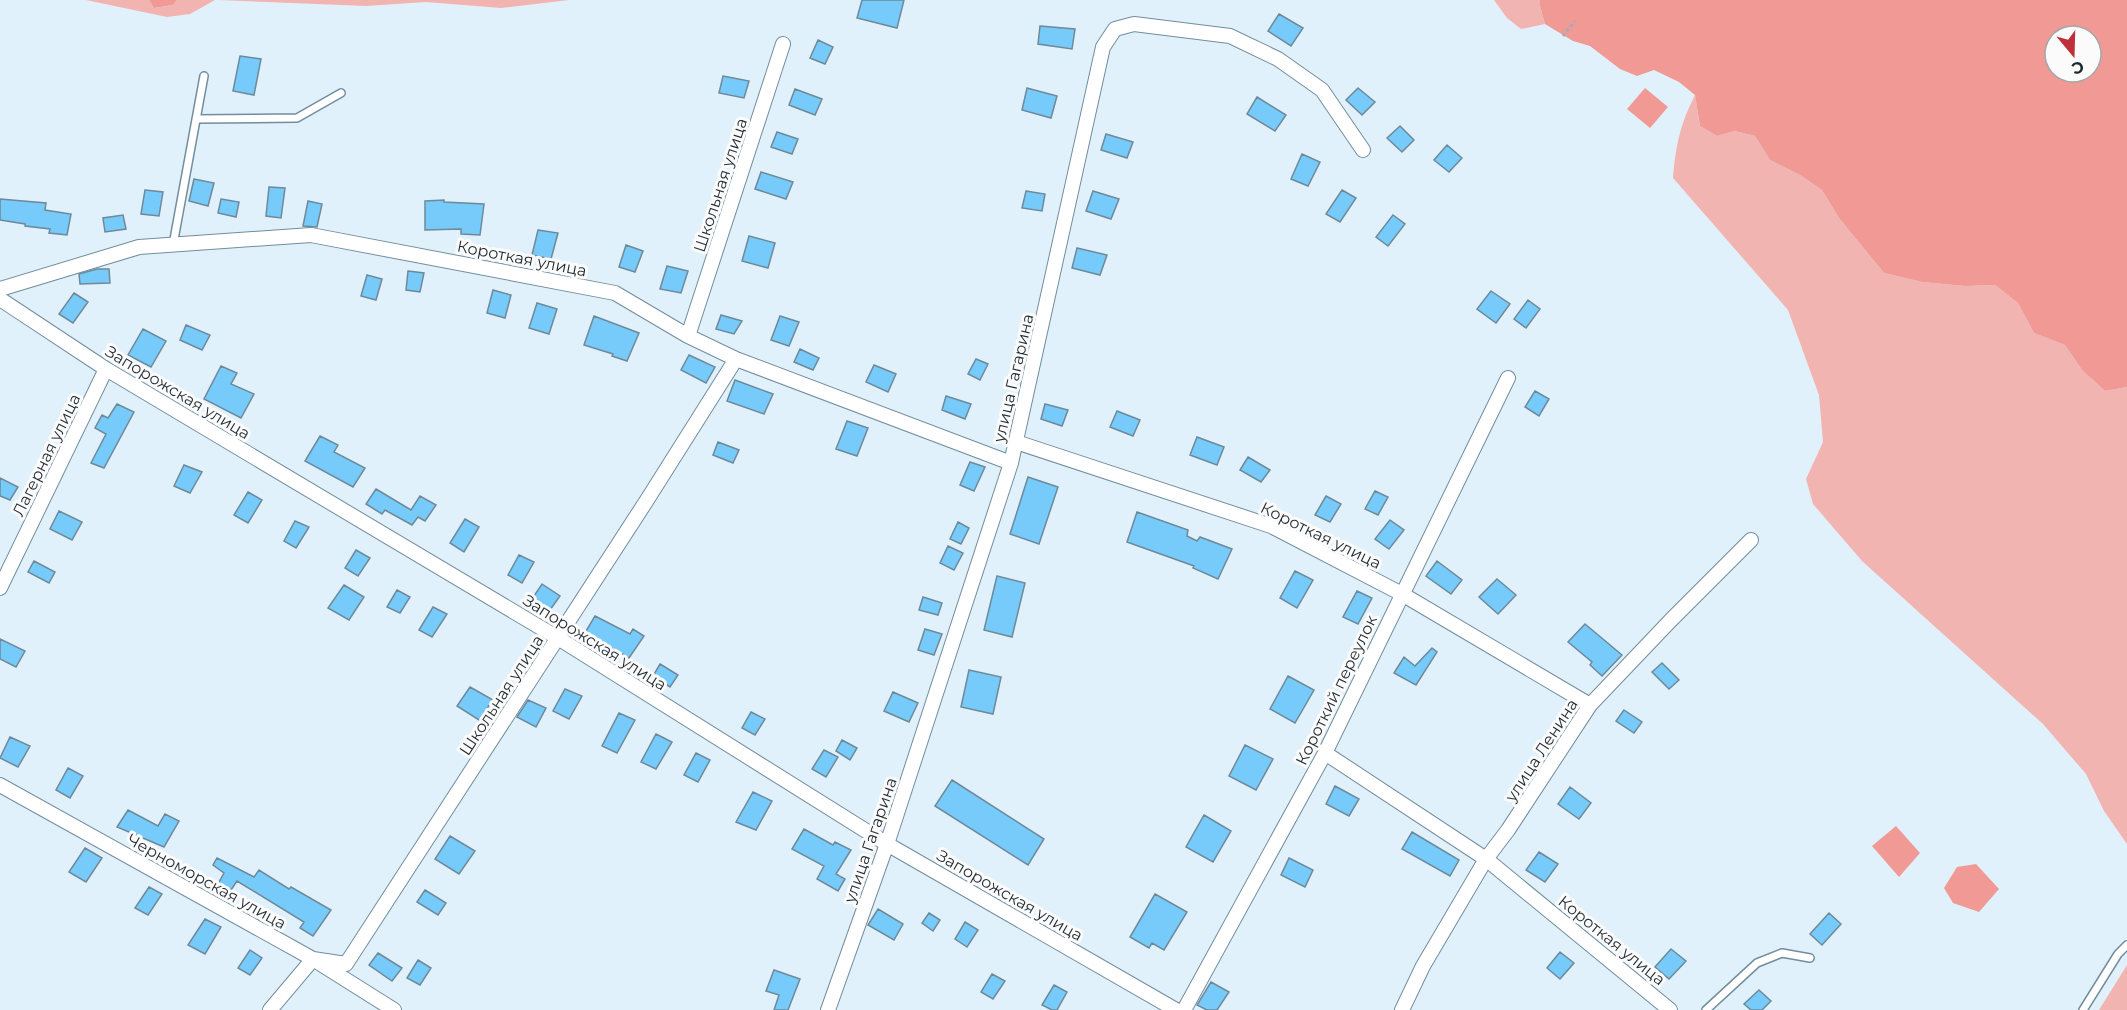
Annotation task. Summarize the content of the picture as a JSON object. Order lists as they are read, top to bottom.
{
  "streets": {
    "street": [
      "Школьная улица",
      "Короткая улица",
      "улица Гагарина",
      "Запорожская улица",
      "Лагерная улица",
      "Короткий переулок",
      "улица Ленина",
      "Черноморская улица"
    ]
  },
  "crossings": [
    ["Школьная улица", "Короткая улица"],
    ["Школьная улица", "Запорожская улица"],
    ["Школьная улица", "Черноморская улица"],
    ["Короткая улица", "улица Гагарина"],
    ["Короткая улица", "Короткий переулок"],
    ["Короткая улица", "улица Ленина"],
    ["улица Гагарина", "Запорожская улица"],
    ["Запорожская улица", "Лагерная улица"]
  ],
  "north": "bottom"
}
